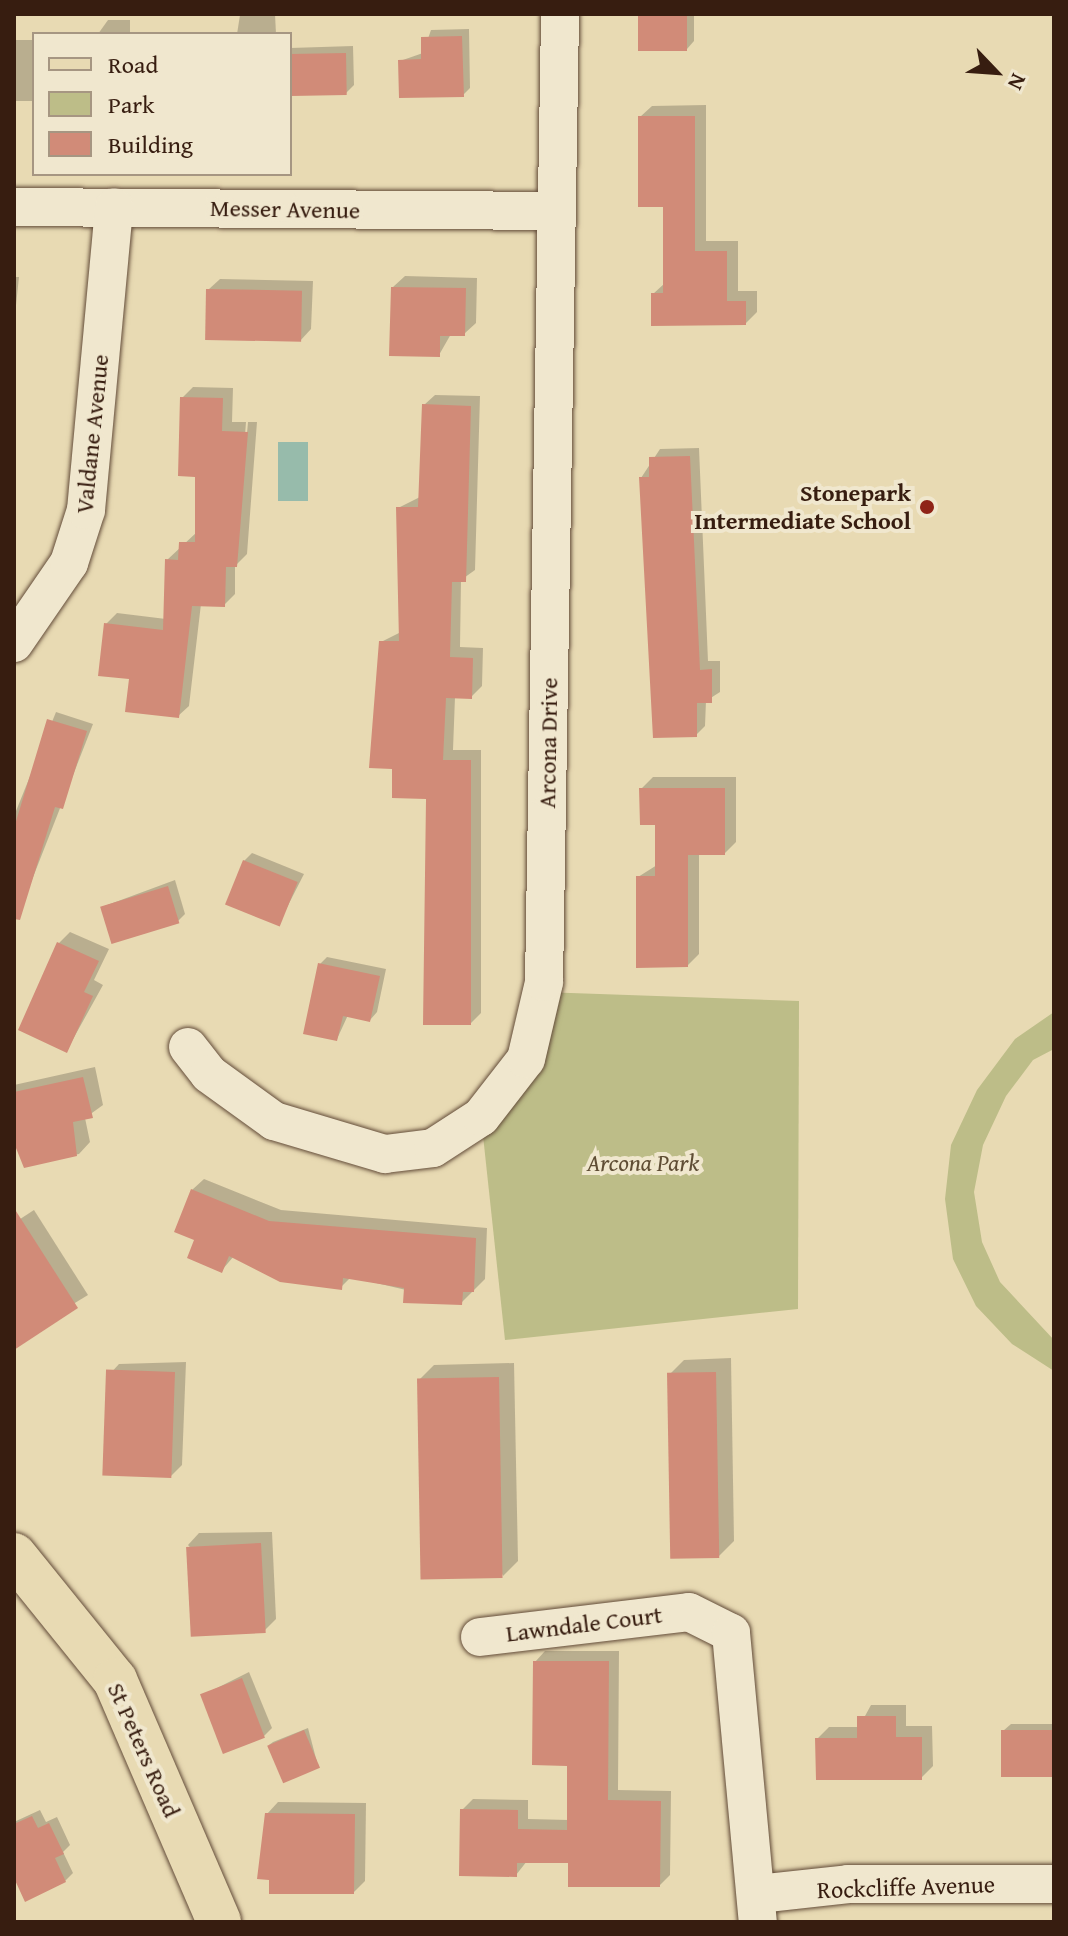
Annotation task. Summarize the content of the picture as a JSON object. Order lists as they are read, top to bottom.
{
  "streets": {
    "main road": ["St Peters Road"],
    "street": [
      "Messer Avenue",
      "Valdane Avenue",
      "Arcona Drive",
      "Lawndale Court",
      "Rockcliffe Avenue"
    ]
  },
  "crossings": [
    ["Messer Avenue", "Valdane Avenue"],
    ["Messer Avenue", "Arcona Drive"],
    ["Lawndale Court", "Rockcliffe Avenue"]
  ],
  "parks": ["Arcona Park"],
  "places": ["Stonepark Intermediate School"],
  "legend": ["Road", "Park", "Building"],
  "north": "bottom right"
}
